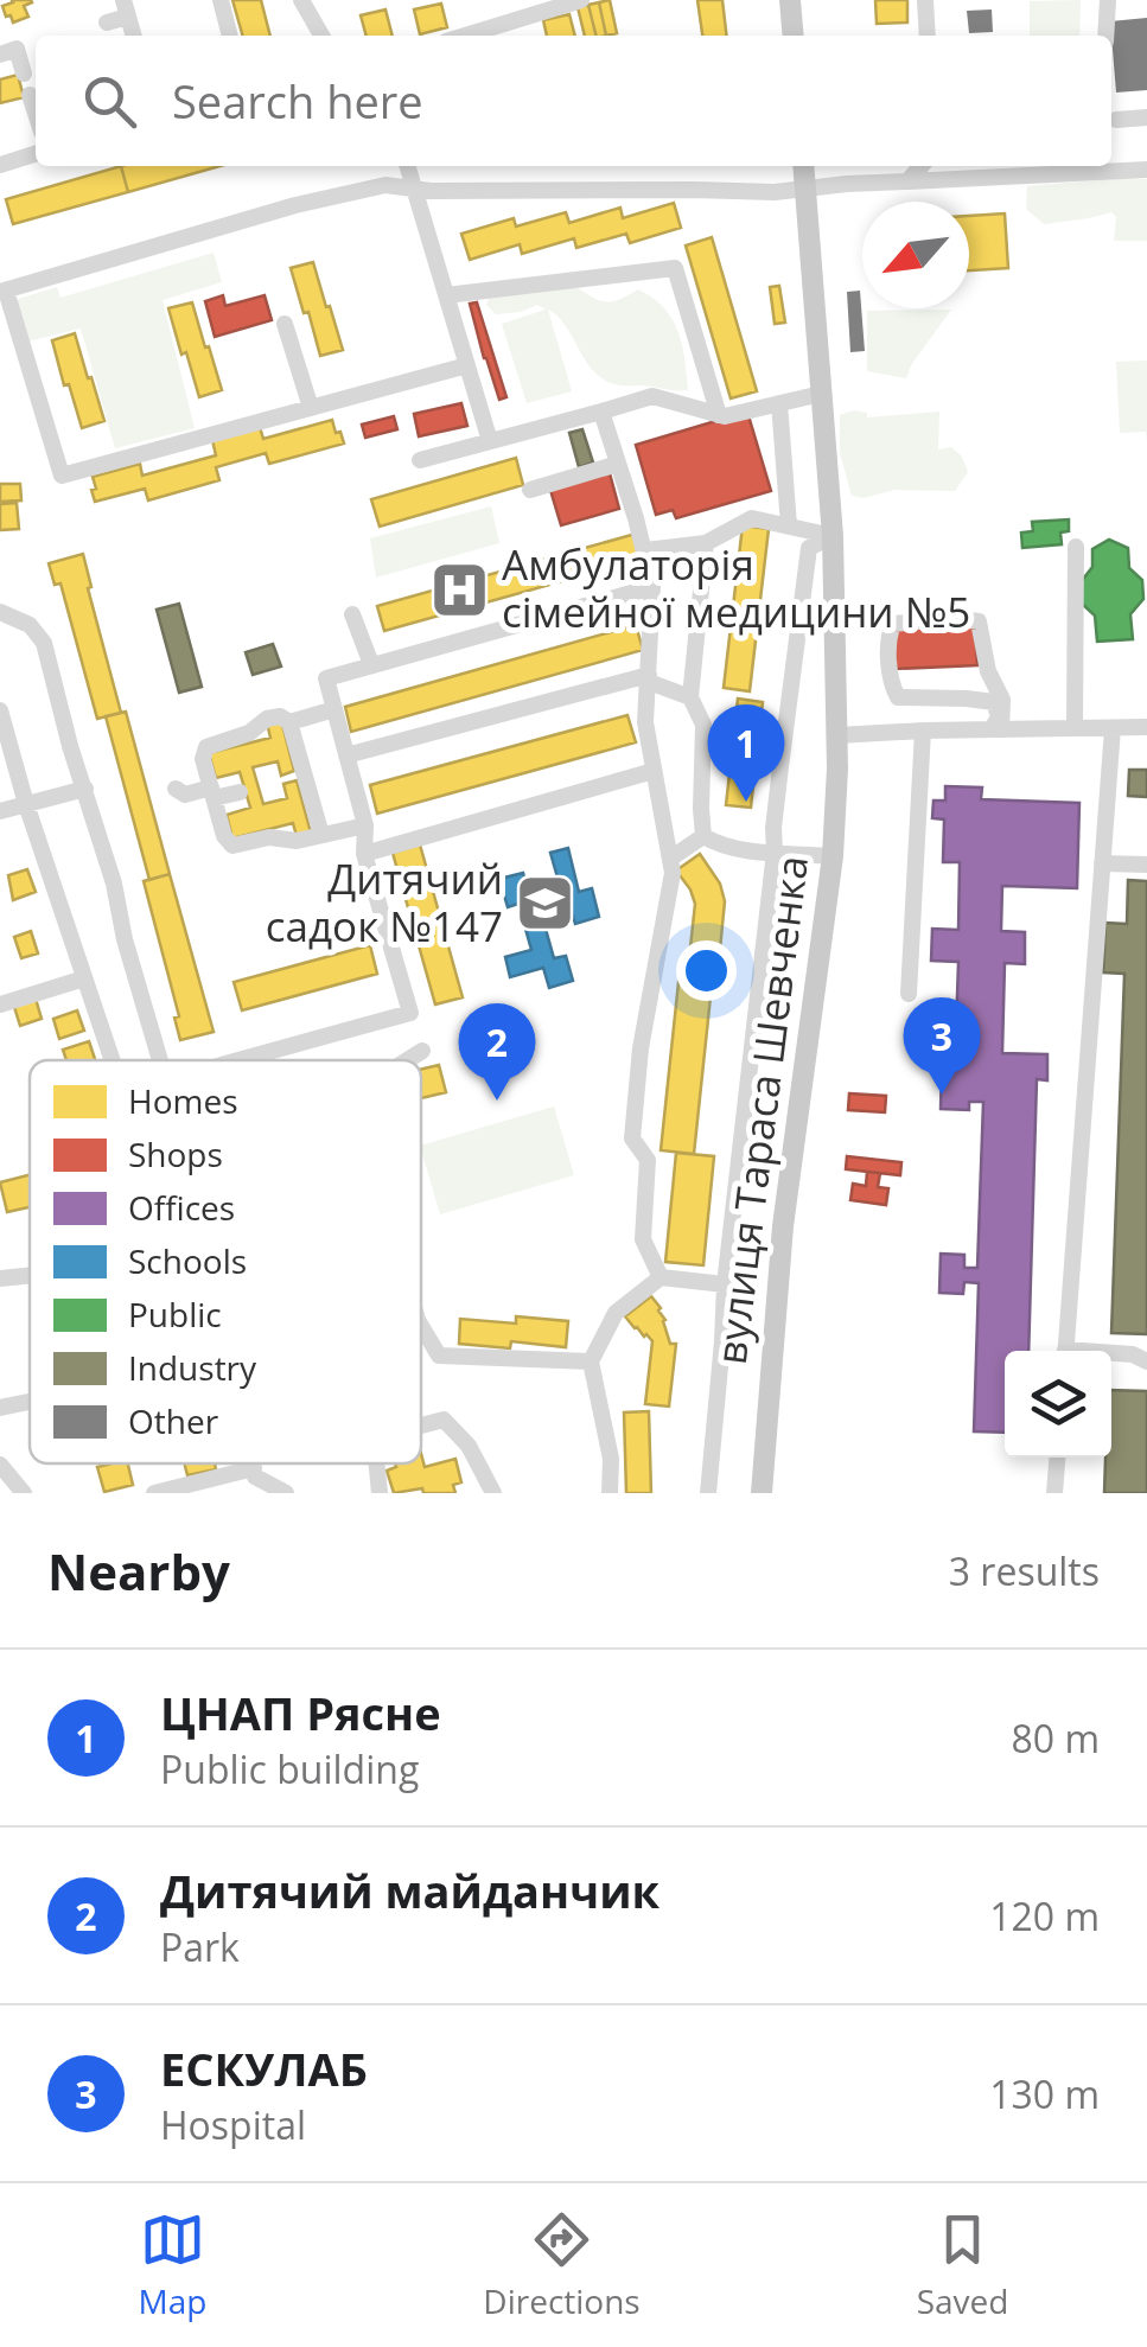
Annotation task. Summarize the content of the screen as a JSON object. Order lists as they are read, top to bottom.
{
  "streets": {
    "main road": ["вулиця Тараса Шевченка"]
  },
  "places": {
    "hospital": ["Амбулаторія сімейної медицини №5"],
    "school or university": ["Дитячий садок №147"]
  },
  "legend": [
    "Homes",
    "Shops",
    "Offices",
    "Schools",
    "Public",
    "Industry",
    "Other"
  ],
  "north": "bottom left",
  "page": {
    "search": "Search here",
    "pins": ["1", "3", "2"],
    "heading": ["Nearby", "3 results"],
    "list": [
      {
        "mark": "1",
        "name": "ЦНАП Рясне",
        "note": "Public building",
        "value": "80 m"
      },
      {
        "mark": "2",
        "name": "Дитячий майданчик",
        "note": "Park",
        "value": "120 m"
      },
      {
        "mark": "3",
        "name": "ЕСКУЛАБ",
        "note": "Hospital",
        "value": "130 m"
      }
    ],
    "nav": ["Map", "Directions", "Saved"]
  }
}
